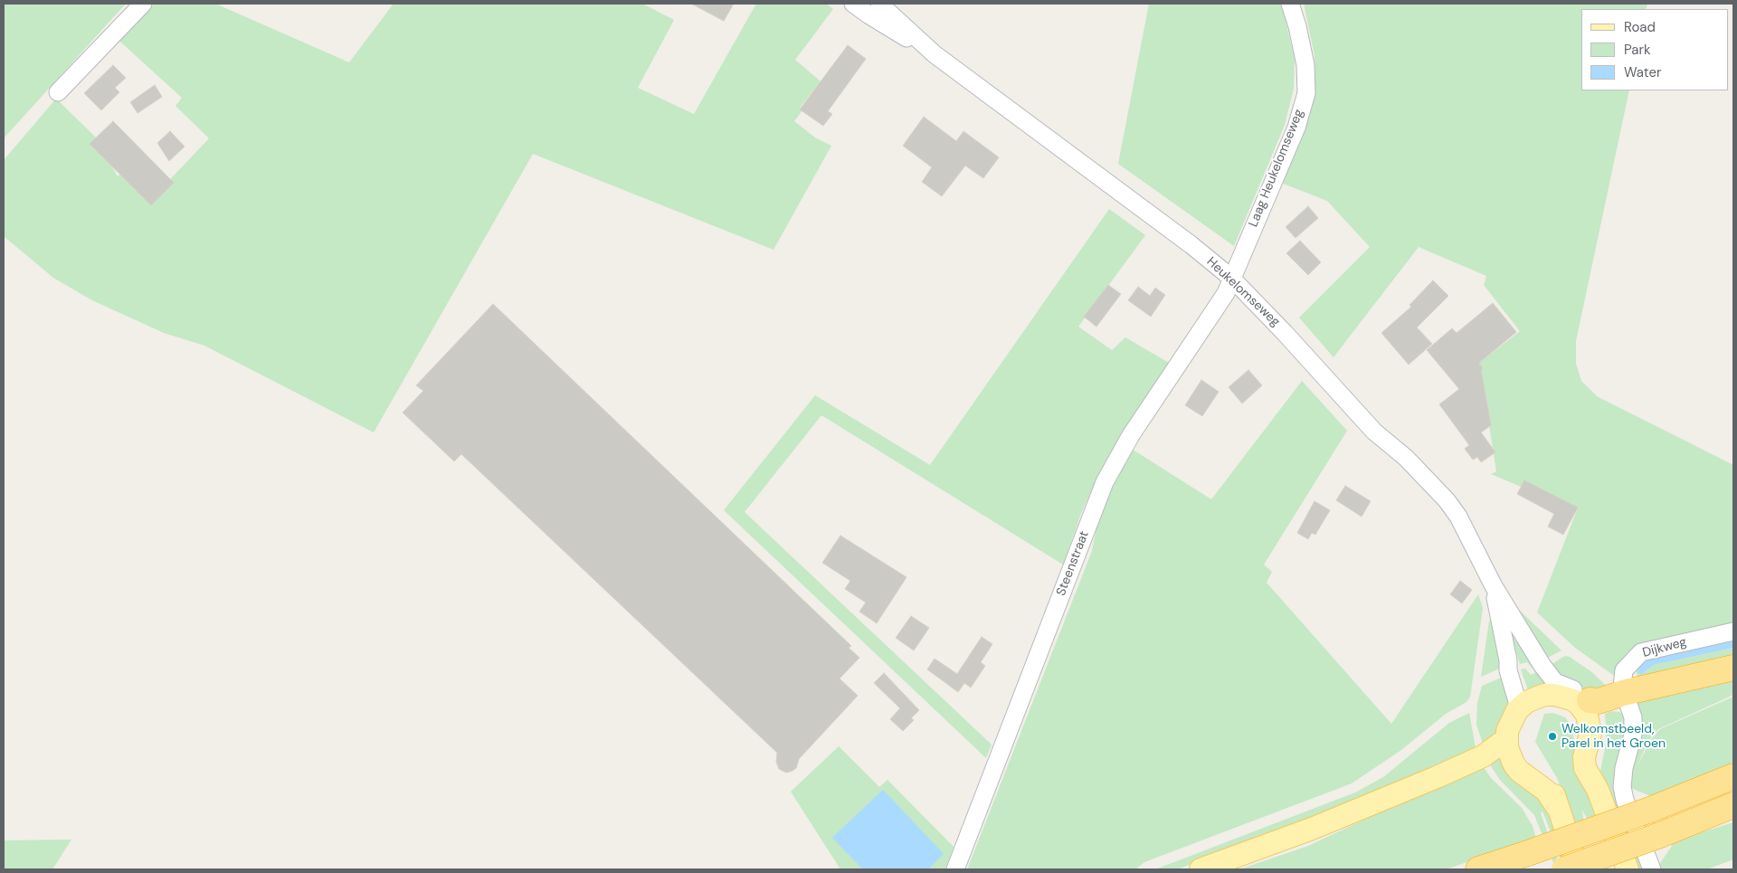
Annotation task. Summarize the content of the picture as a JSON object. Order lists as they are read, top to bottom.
{
  "streets": {
    "street": [
      "Laag Heukelomseweg",
      "Heukelomseweg",
      "Steenstraat",
      "Dijkweg"
    ]
  },
  "crossings": [
    ["Laag Heukelomseweg", "Heukelomseweg"],
    ["Laag Heukelomseweg", "Steenstraat"],
    ["Heukelomseweg", "Steenstraat"]
  ],
  "places": ["Welkomstbeeld, Parel in het Groen"],
  "legend": ["Road", "Park", "Water"]
}
